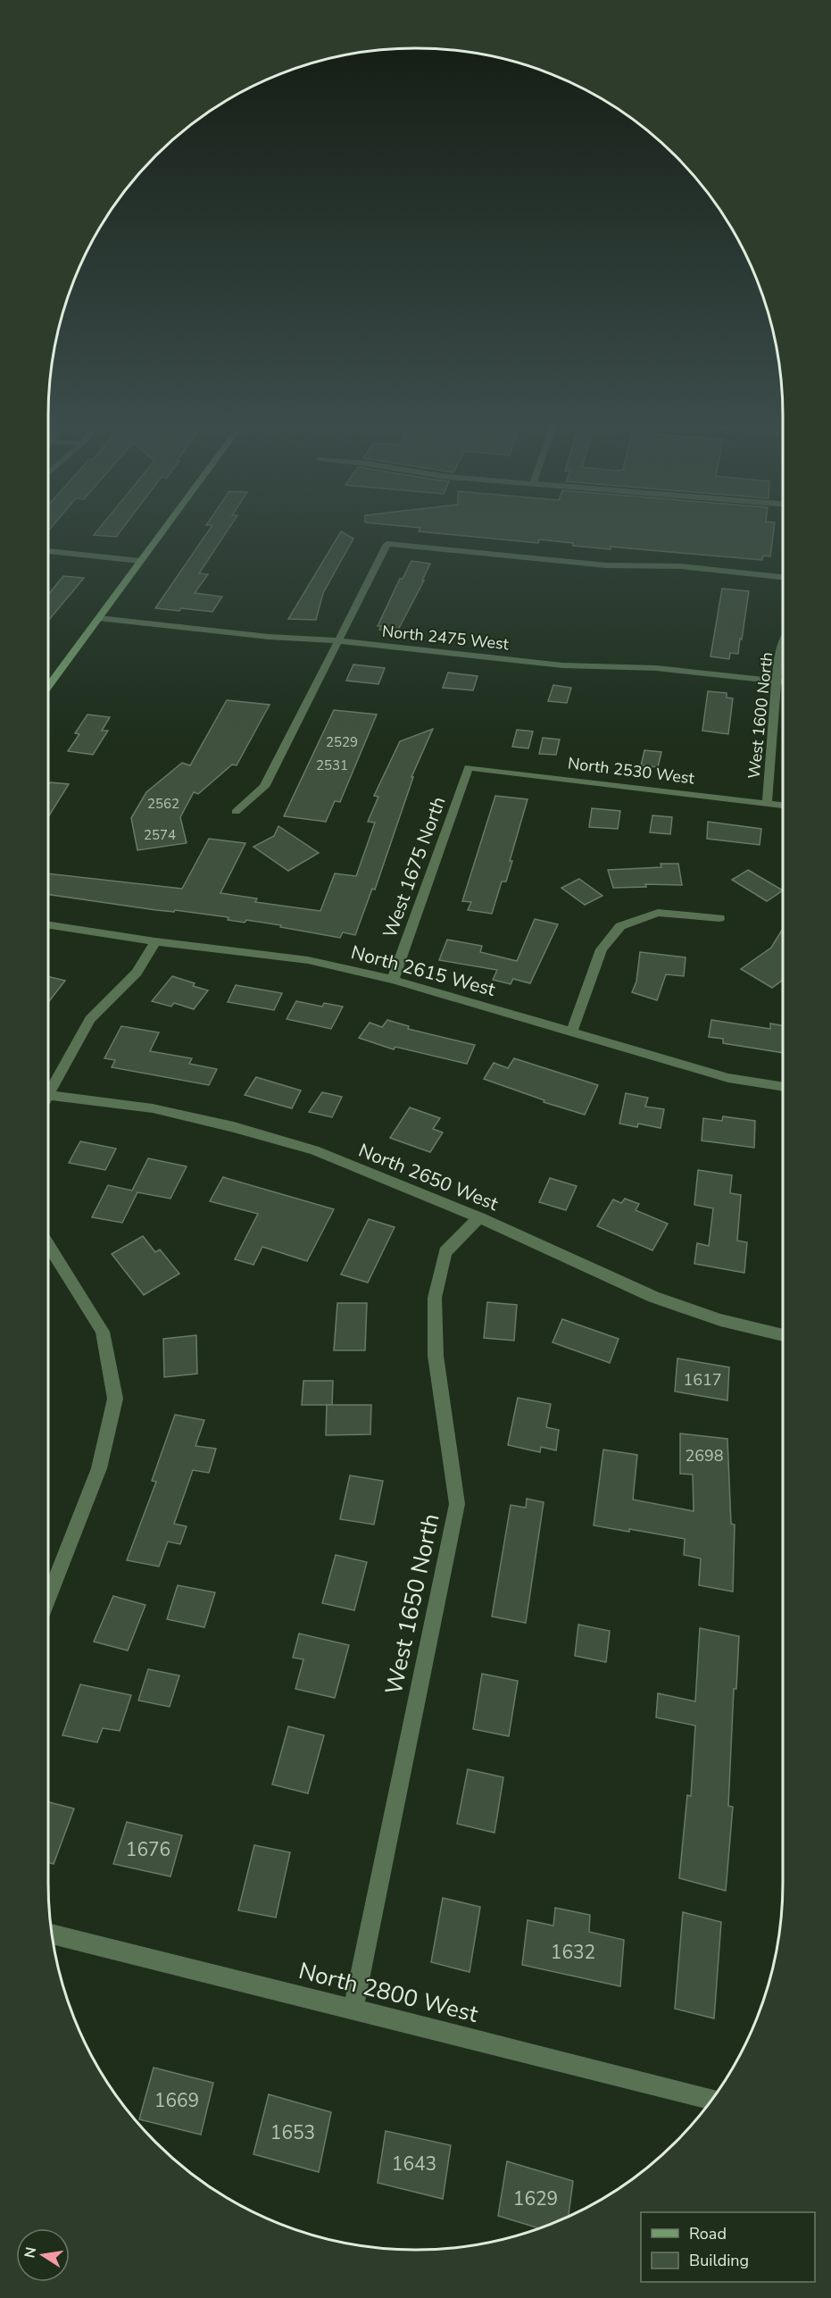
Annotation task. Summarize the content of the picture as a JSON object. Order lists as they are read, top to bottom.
{
  "streets": {
    "street": [
      "North 2475 West",
      "West 1600 North",
      "North 2530 West",
      "West 1675 North",
      "North 2615 West",
      "North 2650 West",
      "West 1650 North",
      "North 2800 West"
    ]
  },
  "crossings": [
    ["North 2475 West", "West 1600 North"],
    ["West 1600 North", "North 2530 West"],
    ["North 2530 West", "West 1675 North"],
    ["West 1675 North", "North 2615 West"],
    ["North 2650 West", "West 1650 North"],
    ["West 1650 North", "North 2800 West"]
  ],
  "house_numbers": [
    "2529",
    "2531",
    "2562",
    "2574",
    "1617",
    "2698",
    "1676",
    "1632",
    "1669",
    "1653",
    "1643",
    "1629"
  ],
  "legend": ["Road", "Building"],
  "north": "left"
}
